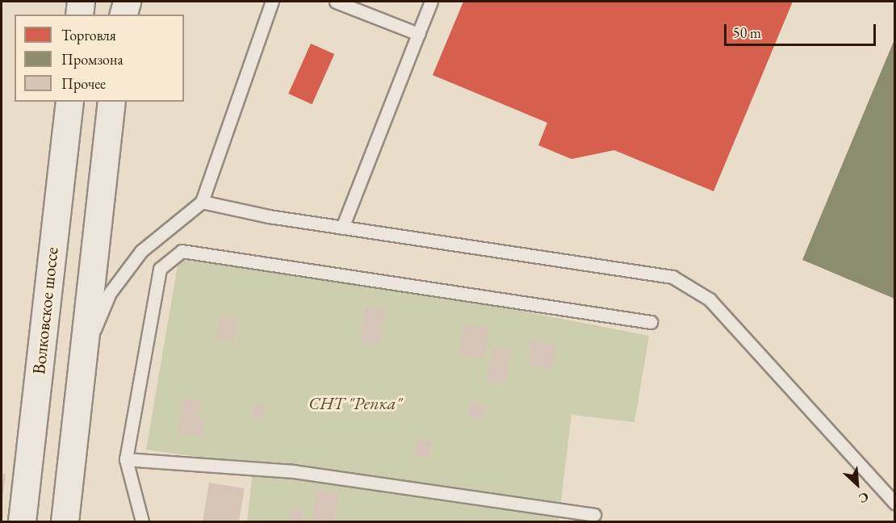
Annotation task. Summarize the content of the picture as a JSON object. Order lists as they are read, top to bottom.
{
  "streets": {
    "main road": ["Волковское шоссе"]
  },
  "parks": ["СНТ \"Репка\""],
  "legend": ["Торговля", "Промзона", "Прочее"],
  "scale_bar": "50 m",
  "north": "bottom right"
}
